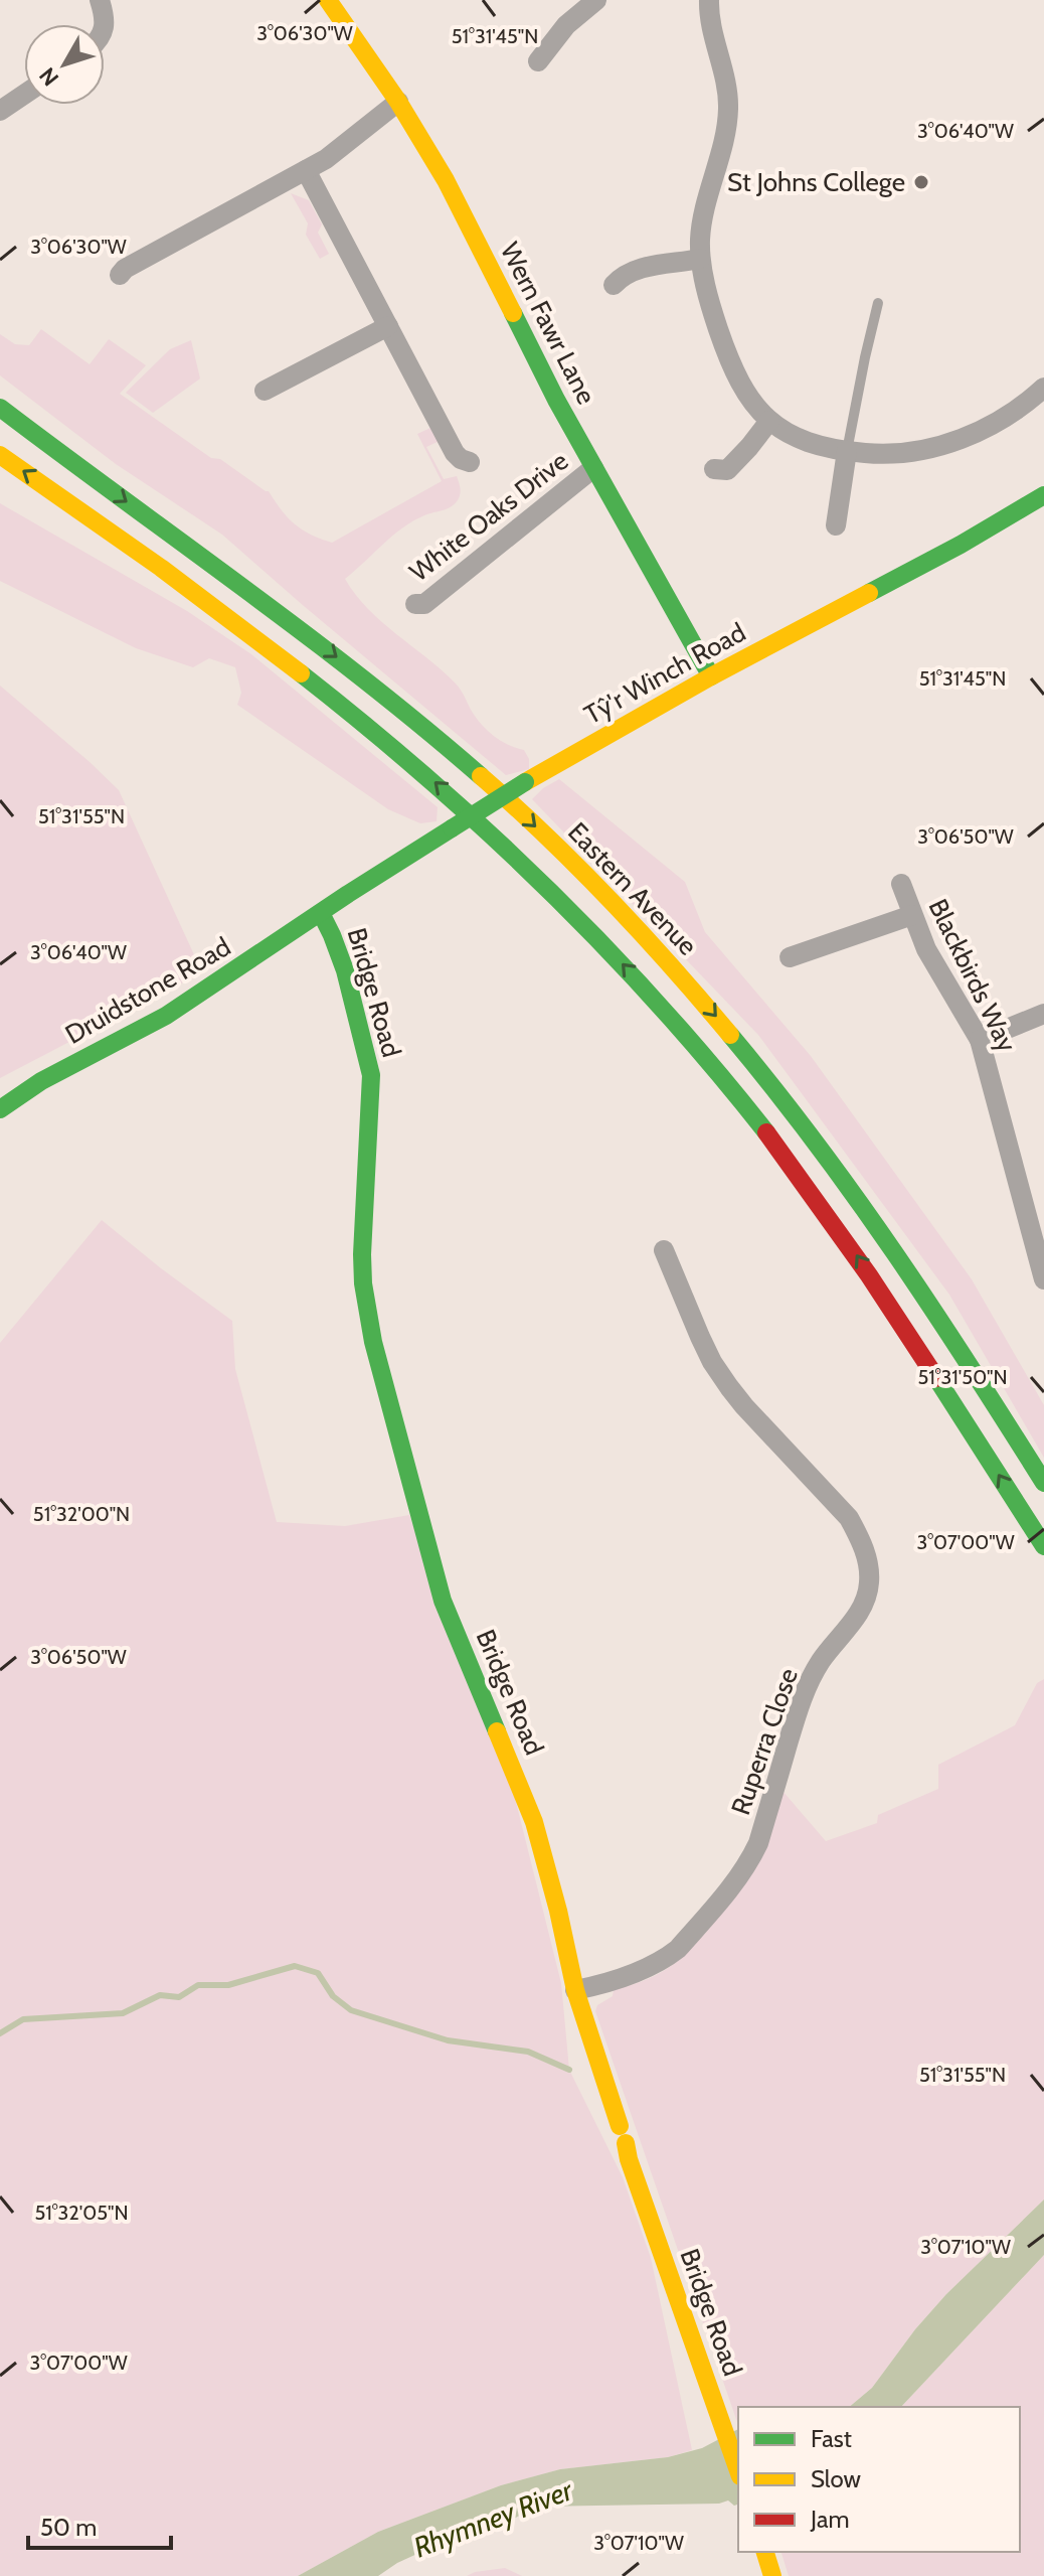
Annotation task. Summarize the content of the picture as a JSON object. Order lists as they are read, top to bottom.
{
  "streets": {
    "main road": [
      "Wern Fawr Lane",
      "Tŷ'r Winch Road",
      "Eastern Avenue",
      "Druidstone Road",
      "Bridge Road"
    ],
    "street": ["White Oaks Drive", "Blackbirds Way", "Ruperra Close"]
  },
  "crossings": [
    ["Wern Fawr Lane", "White Oaks Drive"],
    ["Wern Fawr Lane", "Tŷ'r Winch Road"],
    ["Tŷ'r Winch Road", "Druidstone Road"],
    ["Tŷ'r Winch Road", "Bridge Road"],
    ["Druidstone Road", "Bridge Road"],
    ["Bridge Road", "Ruperra Close"]
  ],
  "water": ["Rhymney River"],
  "places": ["St Johns College"],
  "legend": ["Fast", "Slow", "Jam"],
  "scale_bar": "50 m",
  "north": "bottom left",
  "coordinates": [
    "3°06'30\"W",
    "51°31'45\"N",
    "3°06'40\"W",
    "51°31'55\"N",
    "3°06'50\"W",
    "51°31'50\"N",
    "51°32'00\"N",
    "3°07'00\"W",
    "51°32'05\"N",
    "3°07'10\"W"
  ]
}
